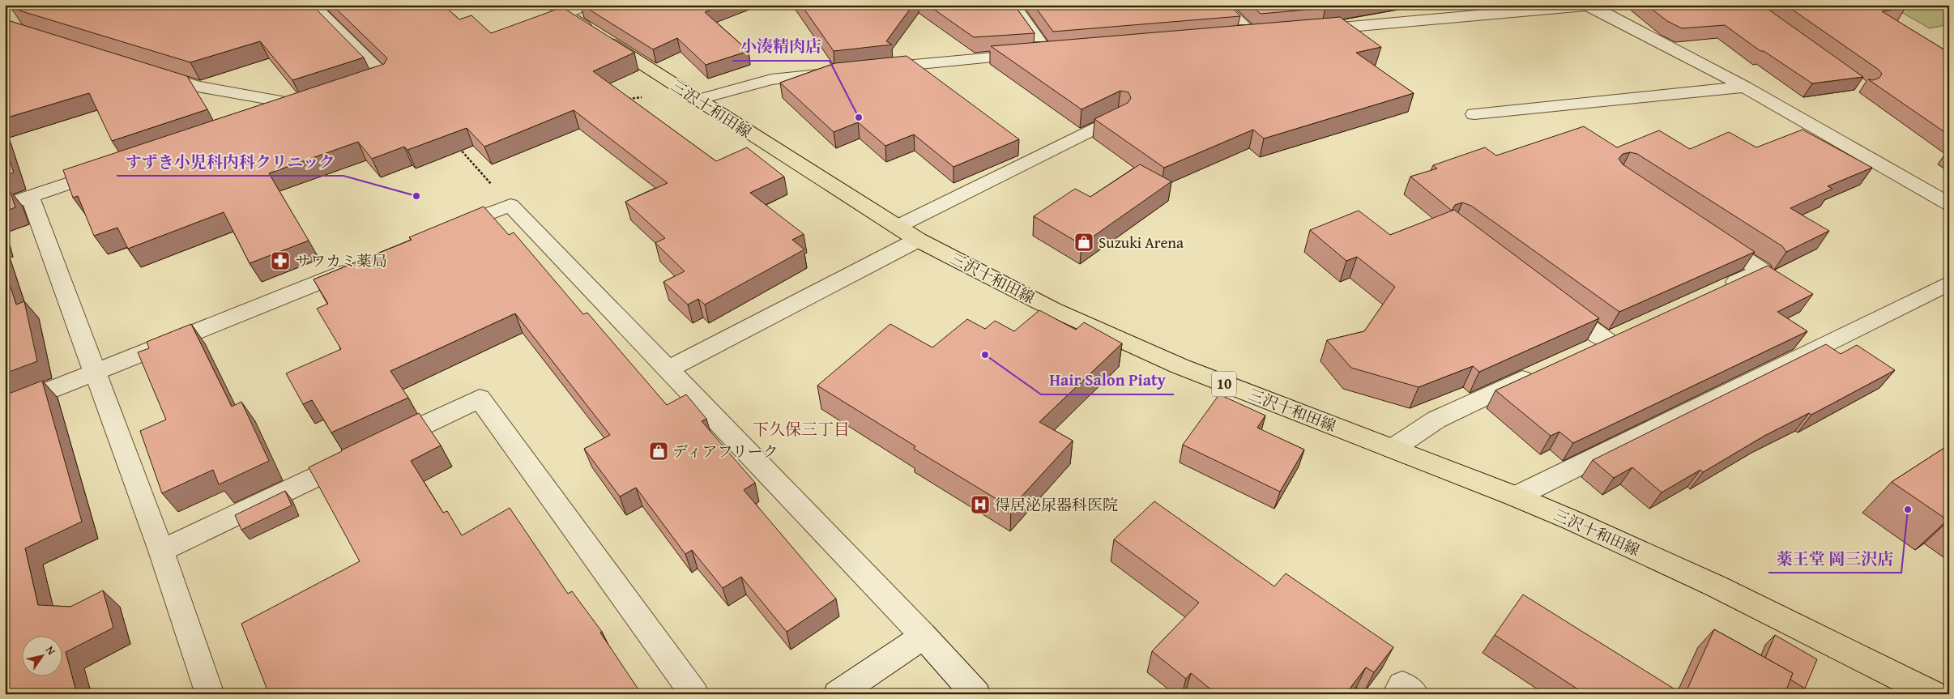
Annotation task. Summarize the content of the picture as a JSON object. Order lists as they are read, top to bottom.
{
  "streets": {
    "main road": ["三沢十和田線", "10"]
  },
  "districts": ["下久保三丁目"],
  "places": {
    "other": [
      "小湊精肉店",
      "すずき小児科内科クリニック",
      "Hair Salon Piaty",
      "薬王堂 岡三沢店"
    ],
    "shop": ["Suzuki Arena", "ディアフリーク"],
    "pharmacy": ["サワカミ薬局"],
    "hospital": ["得居泌尿器科医院"]
  },
  "north": "top right"
}
